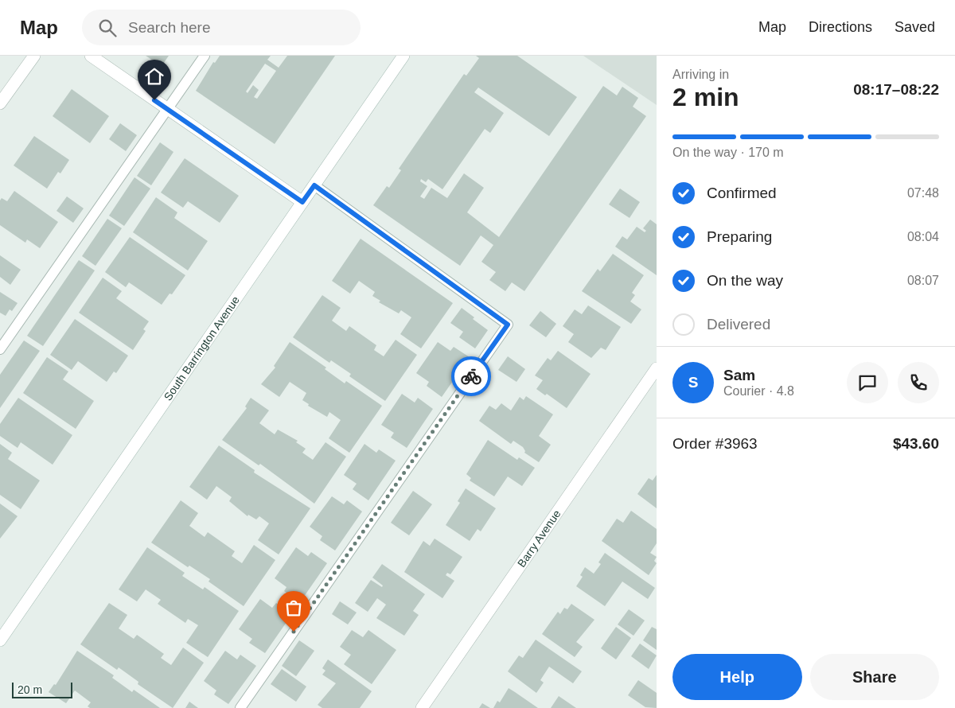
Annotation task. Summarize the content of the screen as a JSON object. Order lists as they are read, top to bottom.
{
  "streets": {
    "street": ["South Barrington Avenue", "Barry Avenue"]
  },
  "scale_bar": "20 m",
  "page": {
    "header": "Map",
    "search": "Search here",
    "nav": ["Map", "Directions", "Saved"],
    "heading": ["2 min", "Arriving in", "08:17–08:22"],
    "panel": [
      "Sam",
      "Courier · 4.8",
      "Order #3963",
      "$43.60"
    ],
    "bar": "On the way · 170 m",
    "list": [
      ["Confirmed", "07:48"],
      ["Preparing", "08:04"],
      ["On the way", "08:07"],
      "Delivered"
    ],
    "round": "S",
    "buttons": ["Help", "Share"],
    "scale": "20 m"
  }
}
